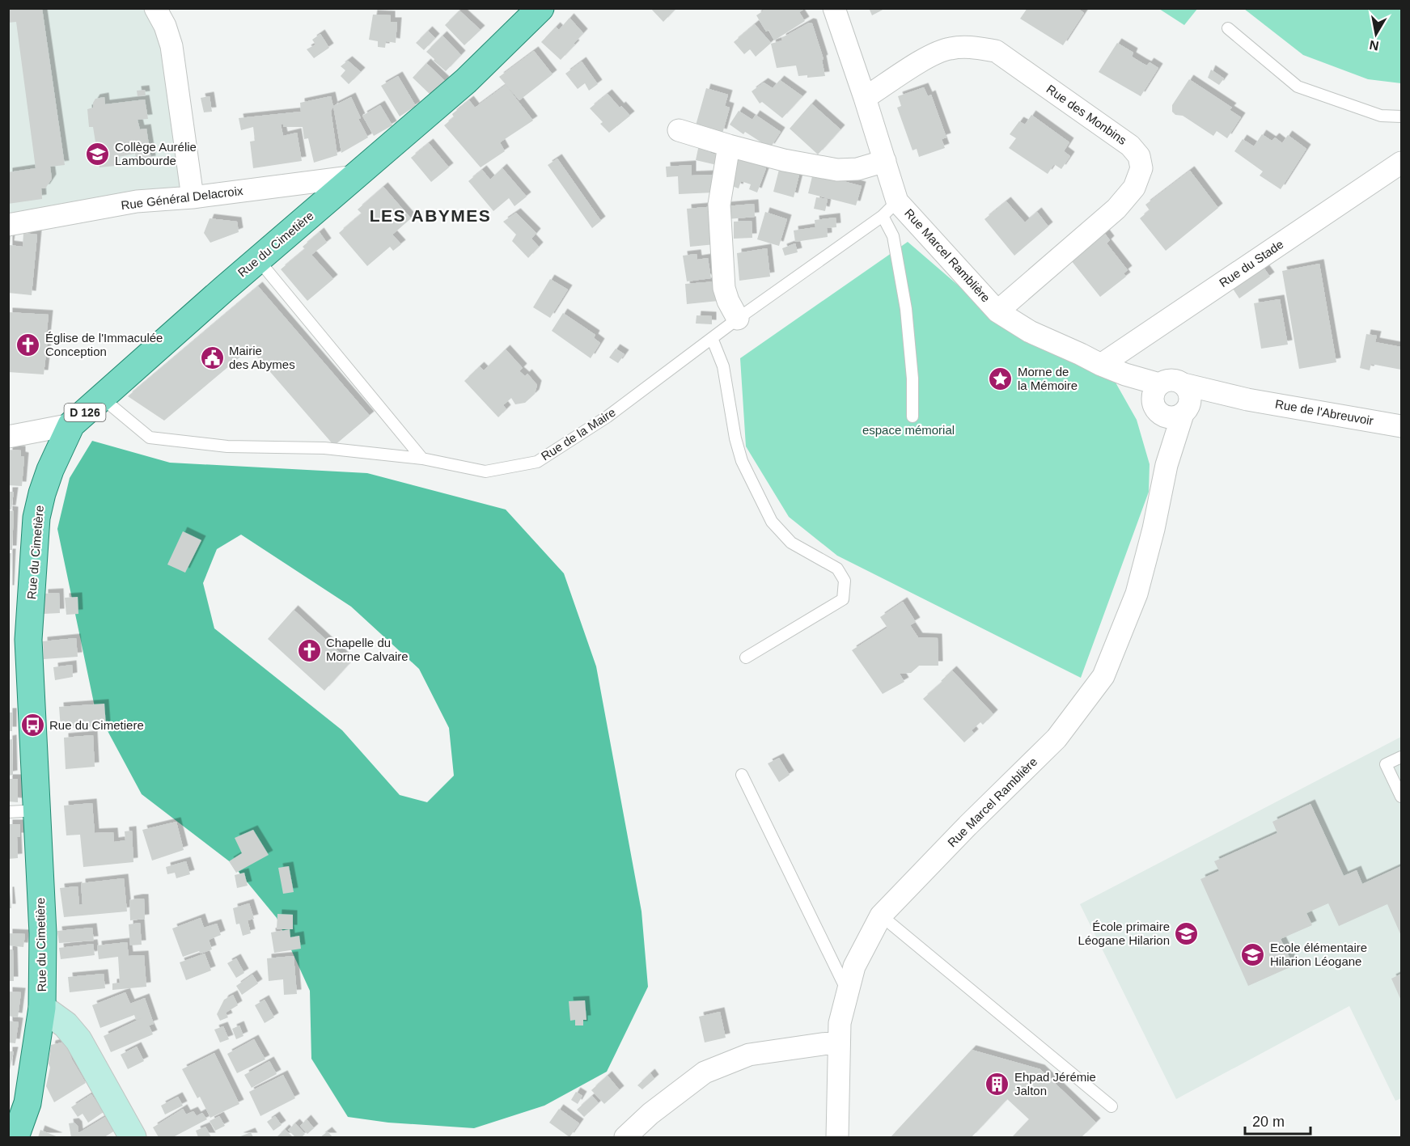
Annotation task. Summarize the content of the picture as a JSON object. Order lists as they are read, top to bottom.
{
  "streets": {
    "main road": ["Rue du Cimetière", "D 126"],
    "street": [
      "Rue des Monbins",
      "Rue Général Delacroix",
      "Rue Marcel Ramblière",
      "Rue du Stade",
      "Rue de l'Abreuvoir"
    ],
    "lane": ["Rue de la Maire"]
  },
  "crossings": [
    ["Rue des Monbins", "Rue Marcel Ramblière"],
    ["Rue Général Delacroix", "Rue du Cimetière"],
    ["Rue du Cimetière", "Rue de la Maire"],
    ["Rue Marcel Ramblière", "Rue du Stade"],
    ["Rue Marcel Ramblière", "Rue de la Maire"]
  ],
  "districts": ["LES ABYMES"],
  "parks": ["espace mémorial"],
  "places": {
    "school or university": ["Collège Aurélie Lambourde", "École primaire Léogane Hilarion", "Ecole élémentaire Hilarion Léogane"],
    "church": ["Église de l'Immaculée Conception", "Chapelle du Morne Calvaire"],
    "public building": ["Mairie des Abymes"],
    "place": ["Morne de la Mémoire"],
    "bus stop": ["Rue du Cimetiere"],
    "building": ["Ehpad Jérémie Jalton"]
  },
  "scale_bar": "20 m",
  "north": "bottom"
}
